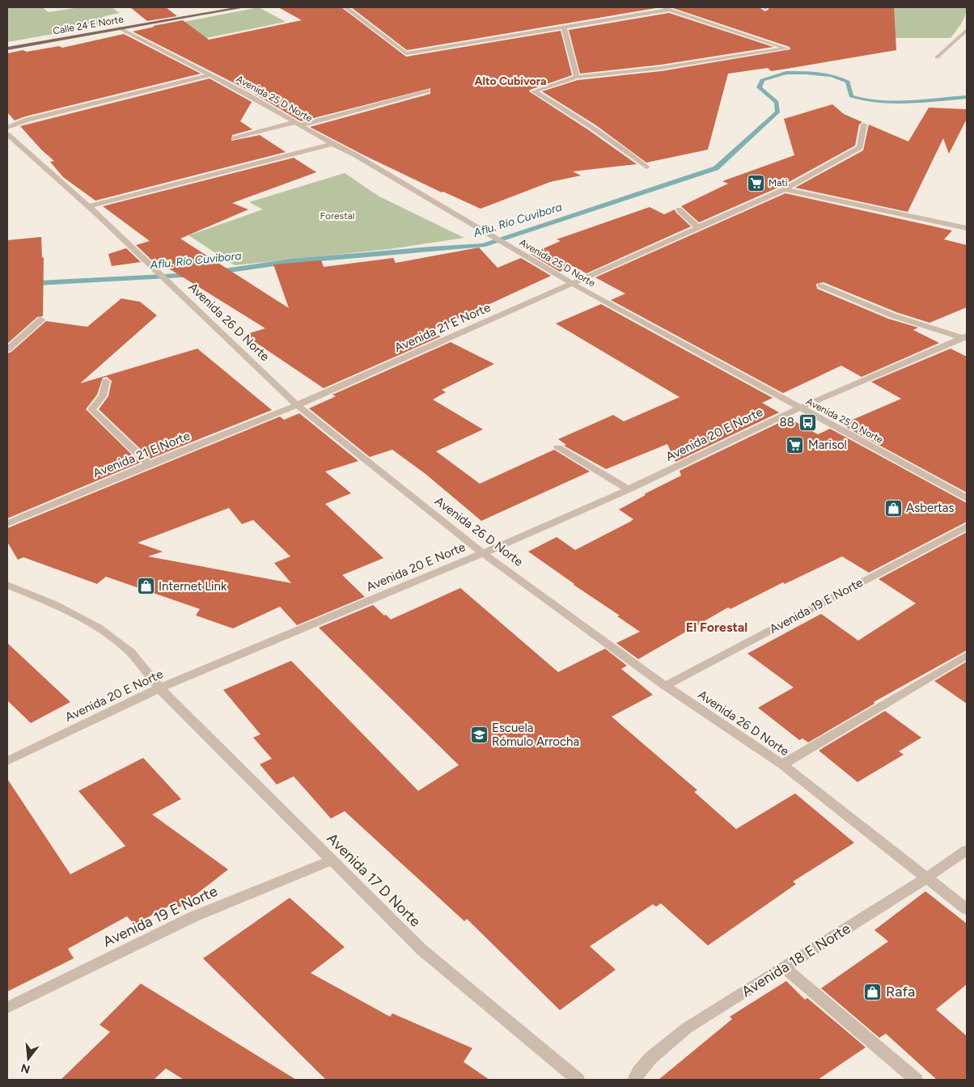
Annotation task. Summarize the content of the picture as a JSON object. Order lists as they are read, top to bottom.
{
  "streets": {
    "main road": ["Calle 24 E Norte"],
    "street": [
      "Avenida 25 D Norte",
      "Avenida 26 D Norte",
      "Avenida 21 E Norte",
      "Avenida 20 E Norte",
      "Avenida 19 E Norte",
      "Avenida 17 D Norte",
      "Avenida 18 E Norte"
    ]
  },
  "crossings": [
    ["Calle 24 E Norte", "Avenida 25 D Norte"],
    ["Avenida 25 D Norte", "Avenida 21 E Norte"],
    ["Avenida 25 D Norte", "Avenida 20 E Norte"],
    ["Avenida 26 D Norte", "Avenida 21 E Norte"],
    ["Avenida 26 D Norte", "Avenida 20 E Norte"],
    ["Avenida 26 D Norte", "Avenida 19 E Norte"],
    ["Avenida 26 D Norte", "Avenida 18 E Norte"],
    ["Avenida 20 E Norte", "Avenida 17 D Norte"],
    ["Avenida 19 E Norte", "Avenida 17 D Norte"]
  ],
  "districts": ["Alto Cubivora", "El Forestal"],
  "water": ["Aflu. Río Cuvibora"],
  "parks": ["Forestal"],
  "places": {
    "supermarket": ["Mati", "Marisol"],
    "bus stop": ["88"],
    "shop": ["Asbertas", "Internet Link", "Rafa"],
    "school or university": ["Escuela Rómulo Arrocha"]
  },
  "north": "bottom"
}
